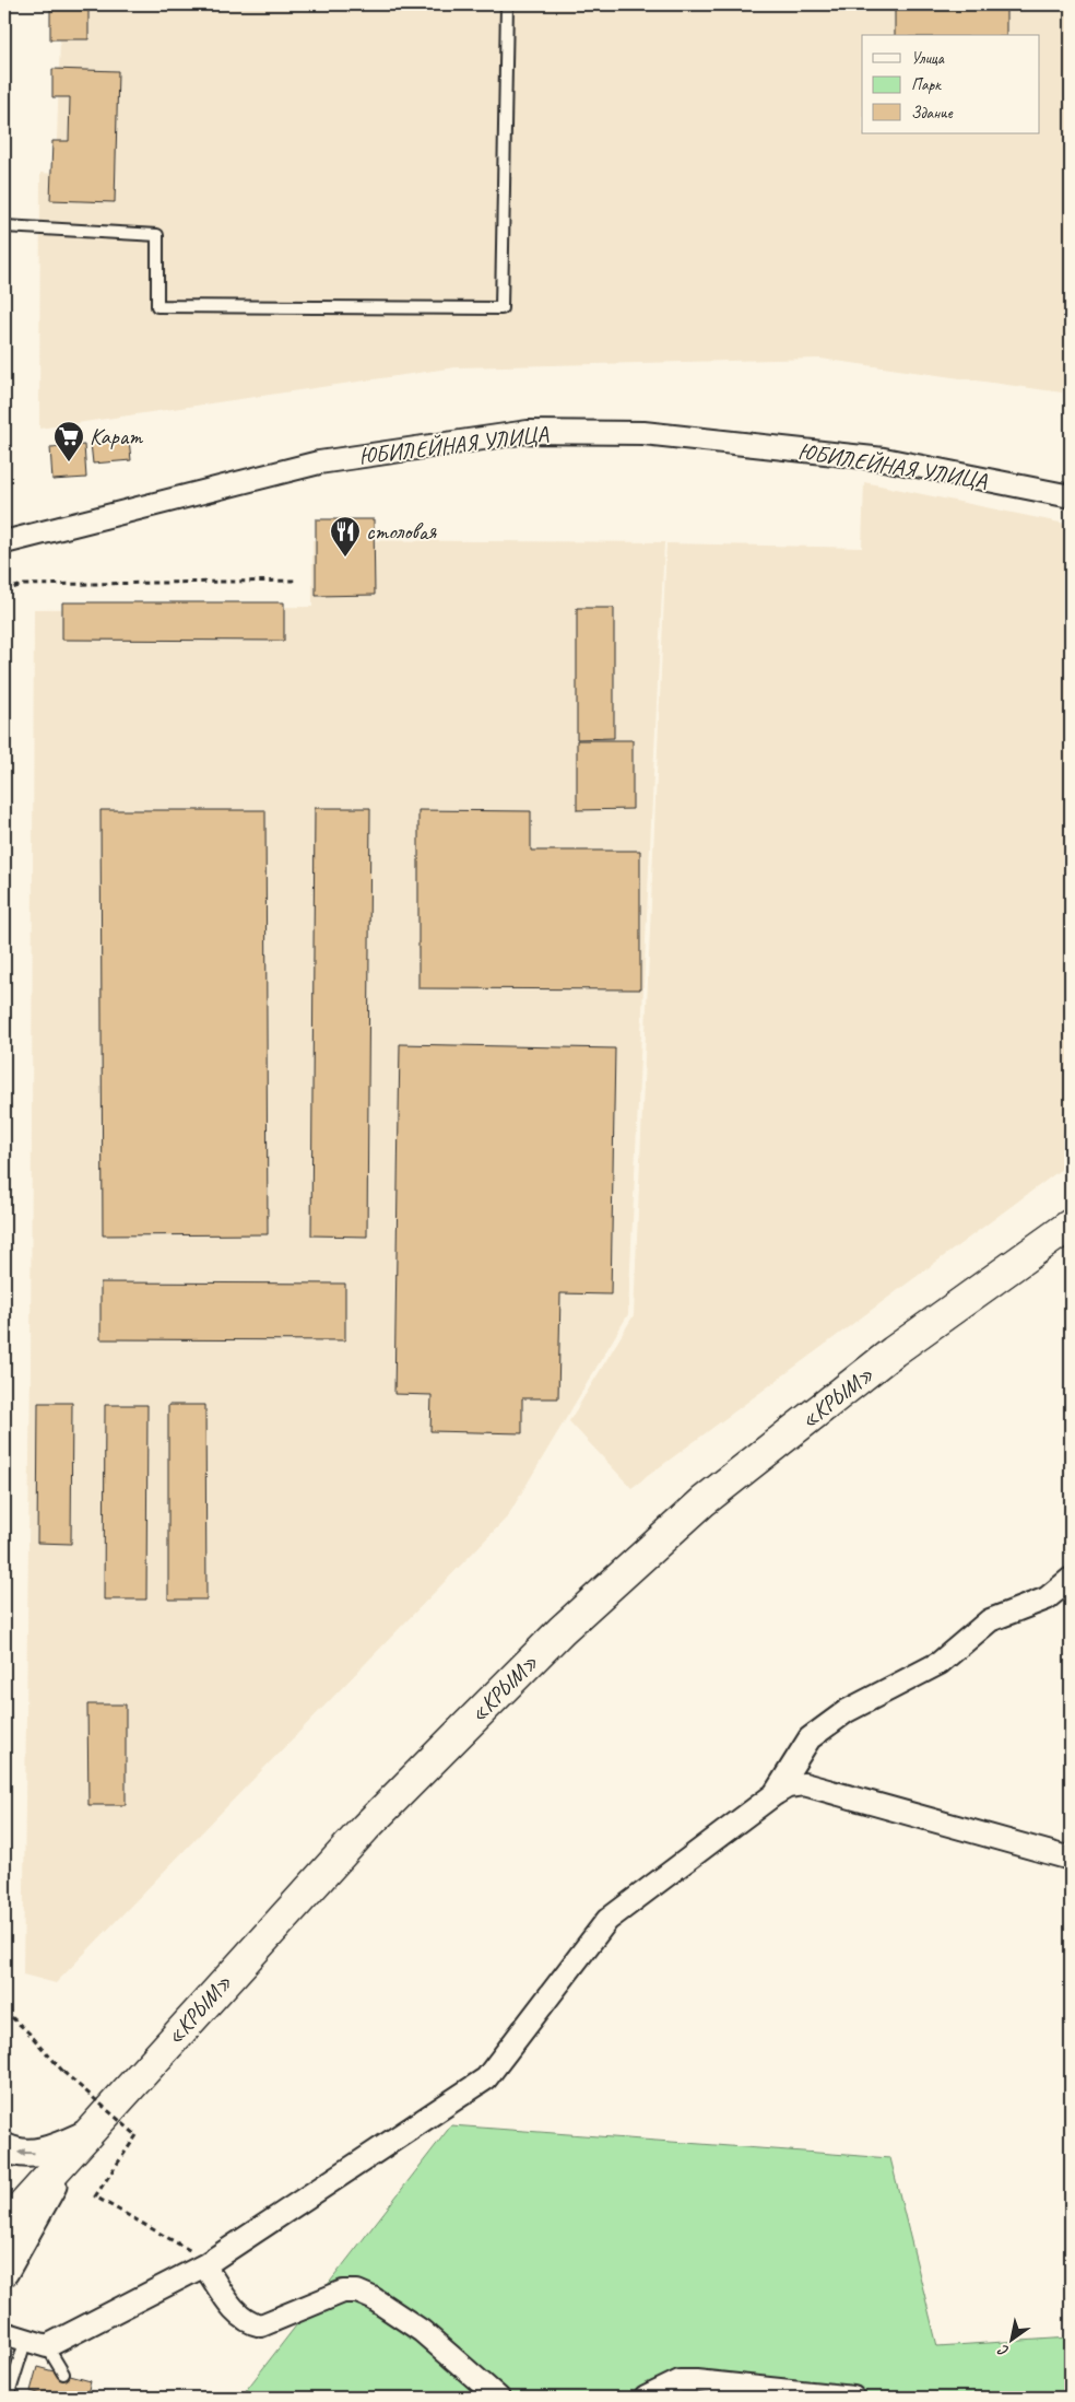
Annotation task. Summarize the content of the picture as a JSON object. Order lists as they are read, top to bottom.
{
  "streets": {
    "highway": ["«КРЫМ»"],
    "street": ["ЮБИЛЕЙНАЯ УЛИЦА"]
  },
  "places": {
    "supermarket": ["Карат"],
    "restaurant": ["столовая"]
  },
  "legend": ["Улица", "Парк", "Здание"],
  "north": "bottom left"
}
